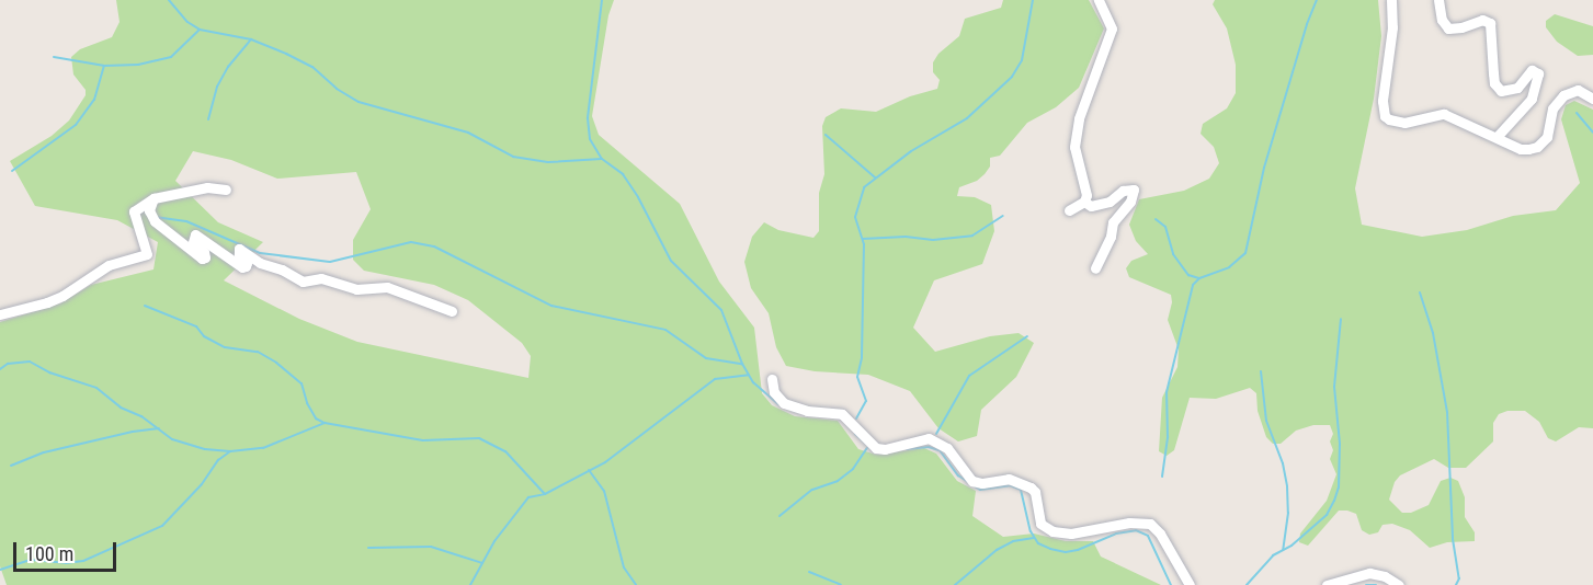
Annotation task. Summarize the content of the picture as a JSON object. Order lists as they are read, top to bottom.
{
  "scale_bar": "100 m"
}
